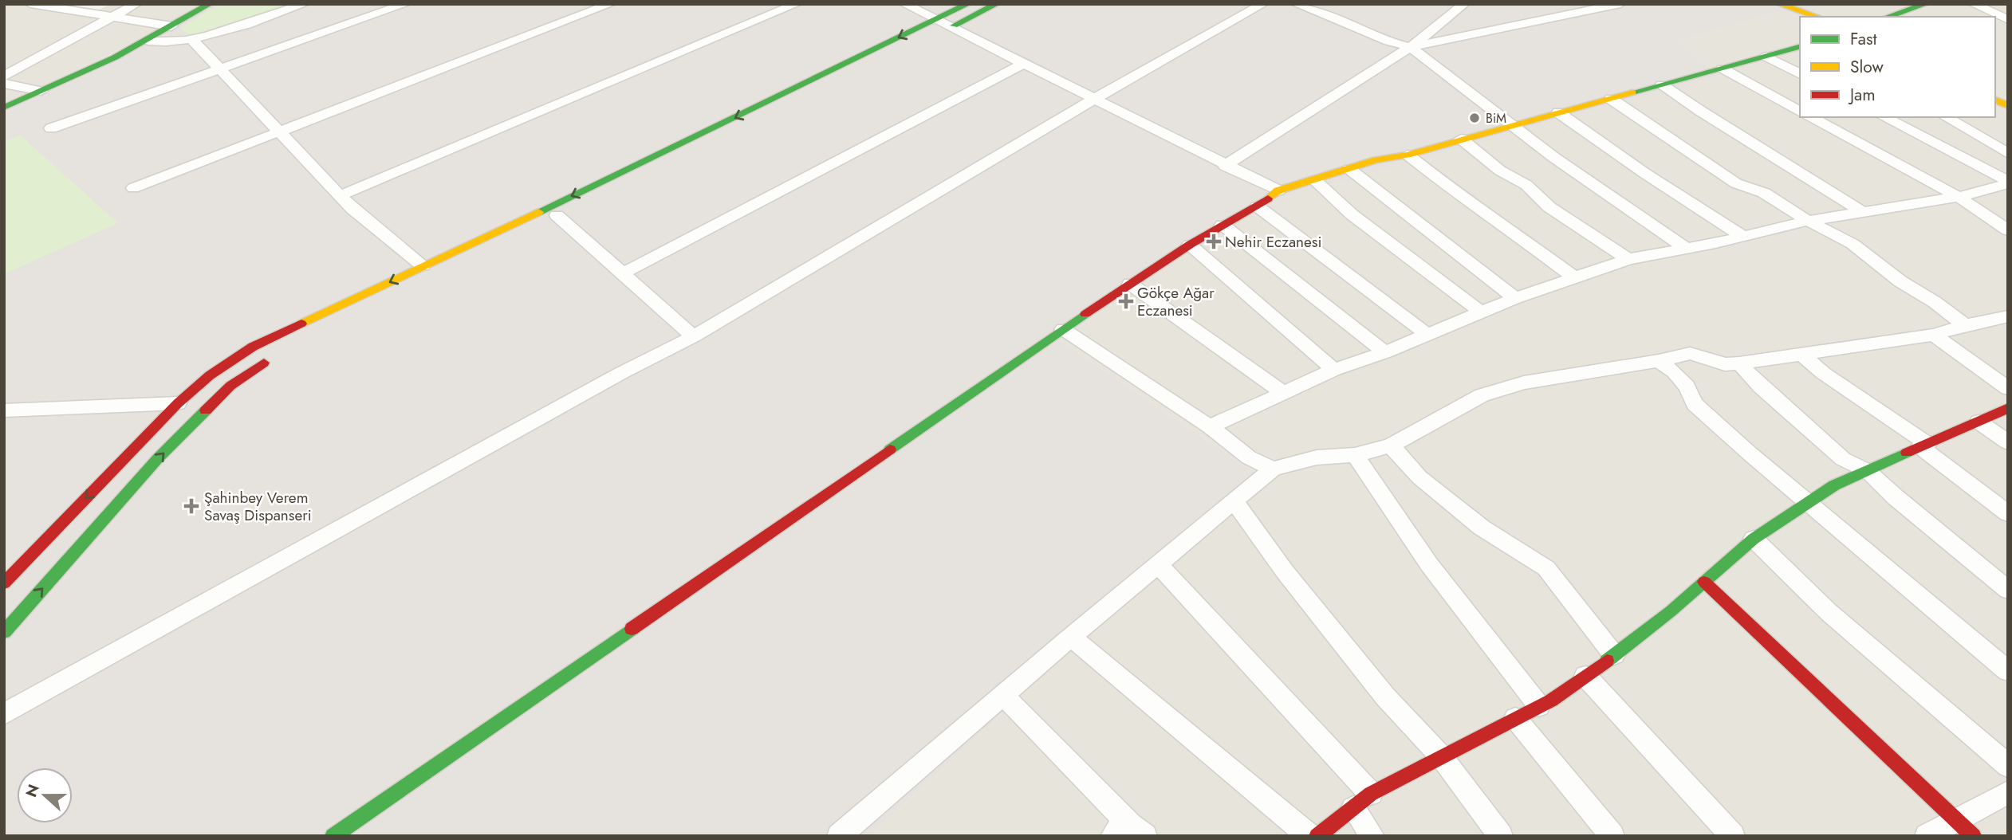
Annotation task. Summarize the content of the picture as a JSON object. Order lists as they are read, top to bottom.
{
  "places": {
    "other": ["BiM"],
    "health": ["Nehir Eczanesi", "Gökçe Ağar Eczanesi", "Şahinbey Verem Savaş Dispanseri"]
  },
  "legend": ["Fast", "Slow", "Jam"],
  "north": "left"
}
